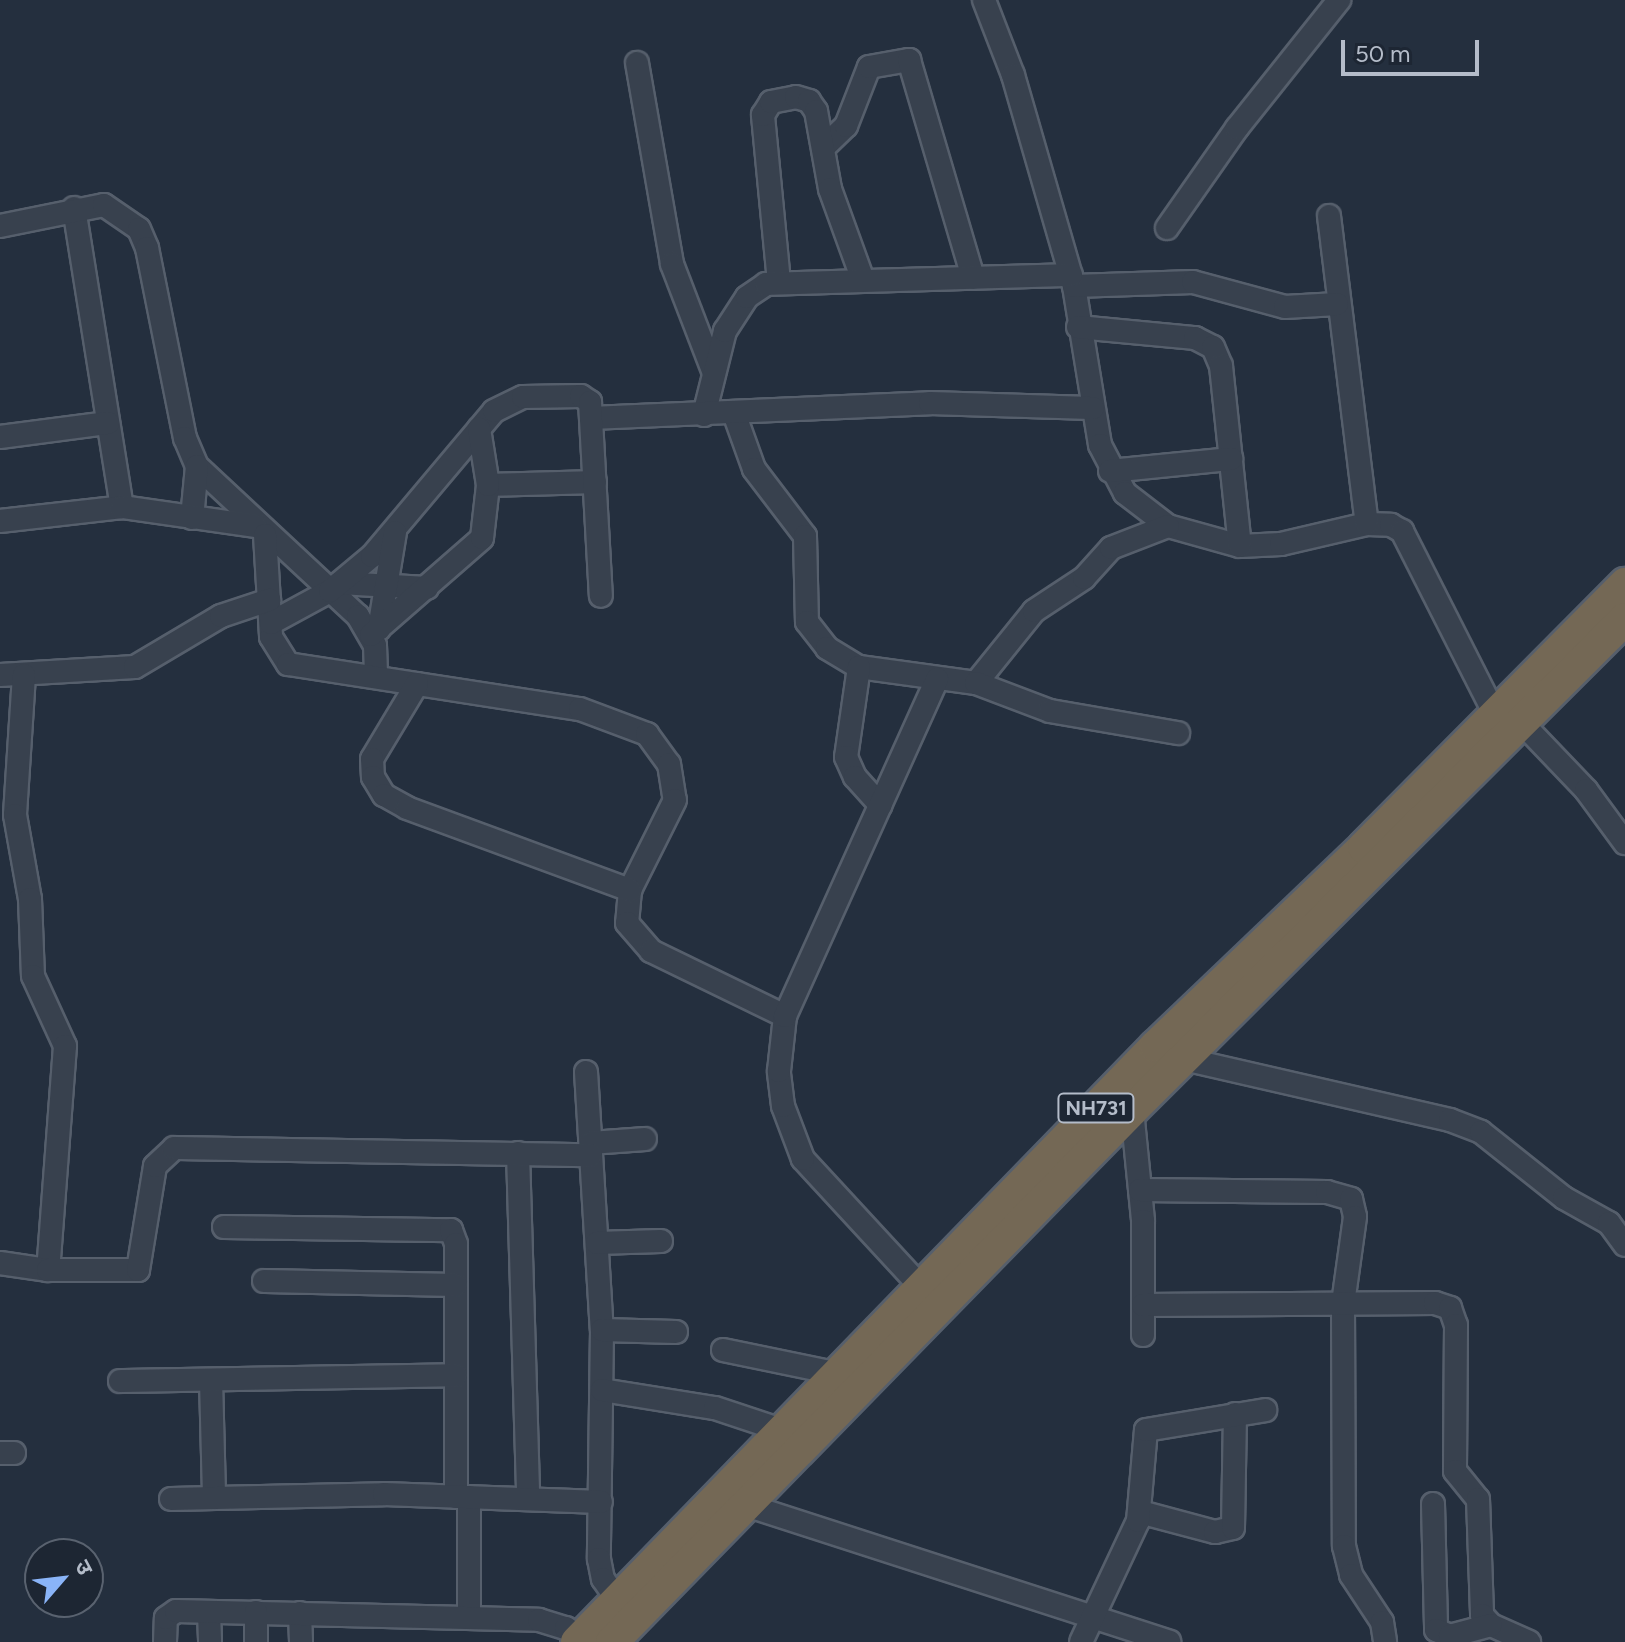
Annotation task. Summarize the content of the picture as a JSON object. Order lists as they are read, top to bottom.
{
  "streets": {
    "highway": ["NH731"]
  },
  "scale_bar": "50 m",
  "north": "top right"
}
